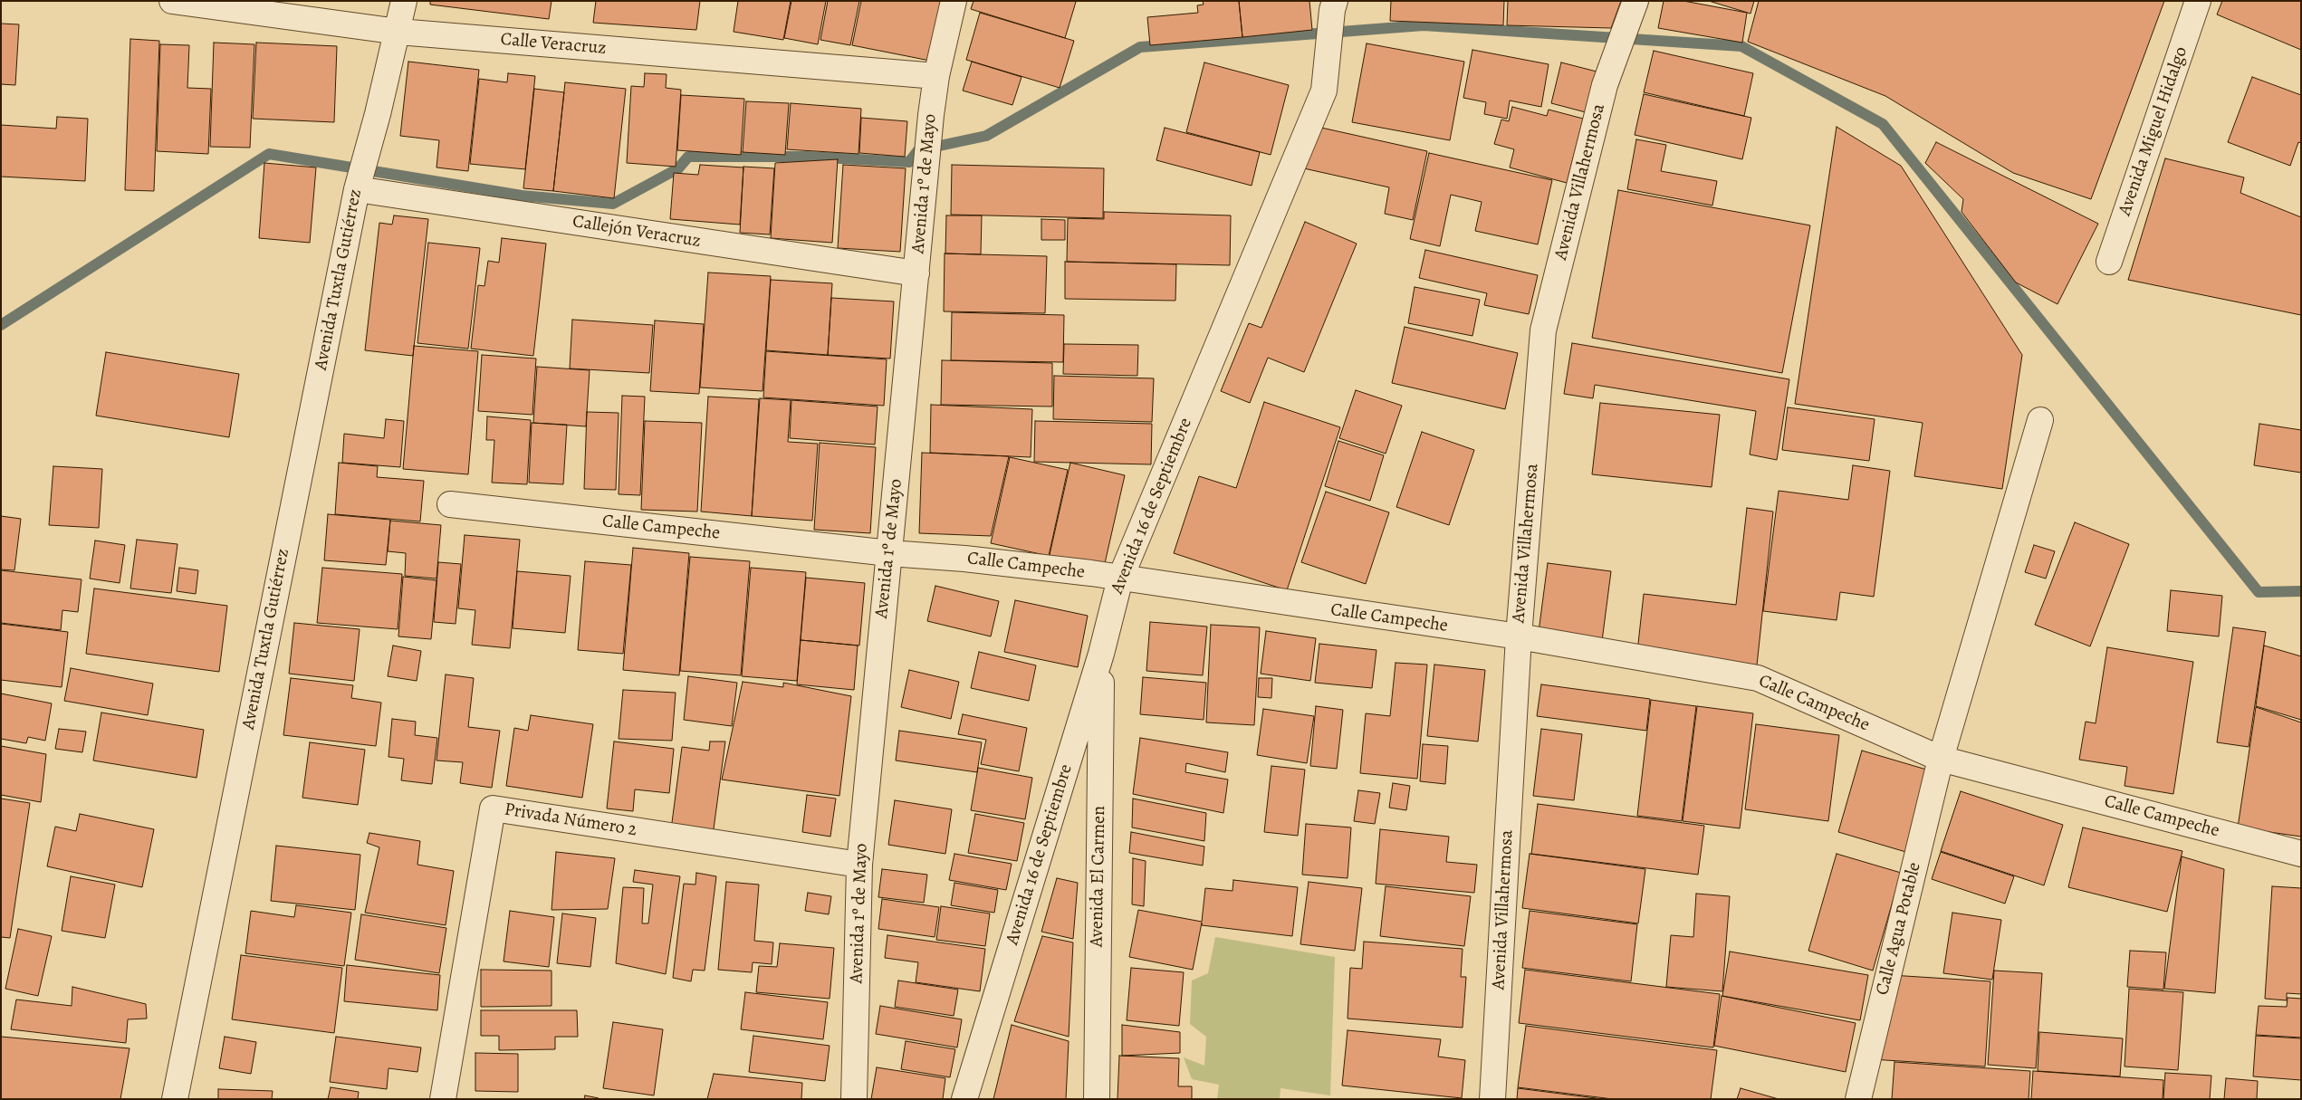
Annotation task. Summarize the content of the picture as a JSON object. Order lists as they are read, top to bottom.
{
  "streets": {
    "street": [
      "Calle Veracruz",
      "Avenida Miguel Hidalgo",
      "Avenida Villahermosa",
      "Avenida 1º de Mayo",
      "Callejón Veracruz",
      "Avenida Tuxtla Gutiérrez",
      "Avenida 16 de Septiembre",
      "Calle Campeche",
      "Privada Número 2",
      "Avenida El Carmen",
      "Calle Agua Potable"
    ]
  },
  "crossings": [
    ["Calle Veracruz", "Avenida 1º de Mayo"],
    ["Calle Veracruz", "Avenida Tuxtla Gutiérrez"],
    ["Avenida Villahermosa", "Calle Campeche"],
    ["Avenida 1º de Mayo", "Callejón Veracruz"],
    ["Avenida 1º de Mayo", "Calle Campeche"],
    ["Avenida 1º de Mayo", "Privada Número 2"],
    ["Callejón Veracruz", "Avenida Tuxtla Gutiérrez"],
    ["Avenida 16 de Septiembre", "Calle Campeche"],
    ["Avenida 16 de Septiembre", "Avenida El Carmen"],
    ["Calle Campeche", "Calle Agua Potable"]
  ]
}
